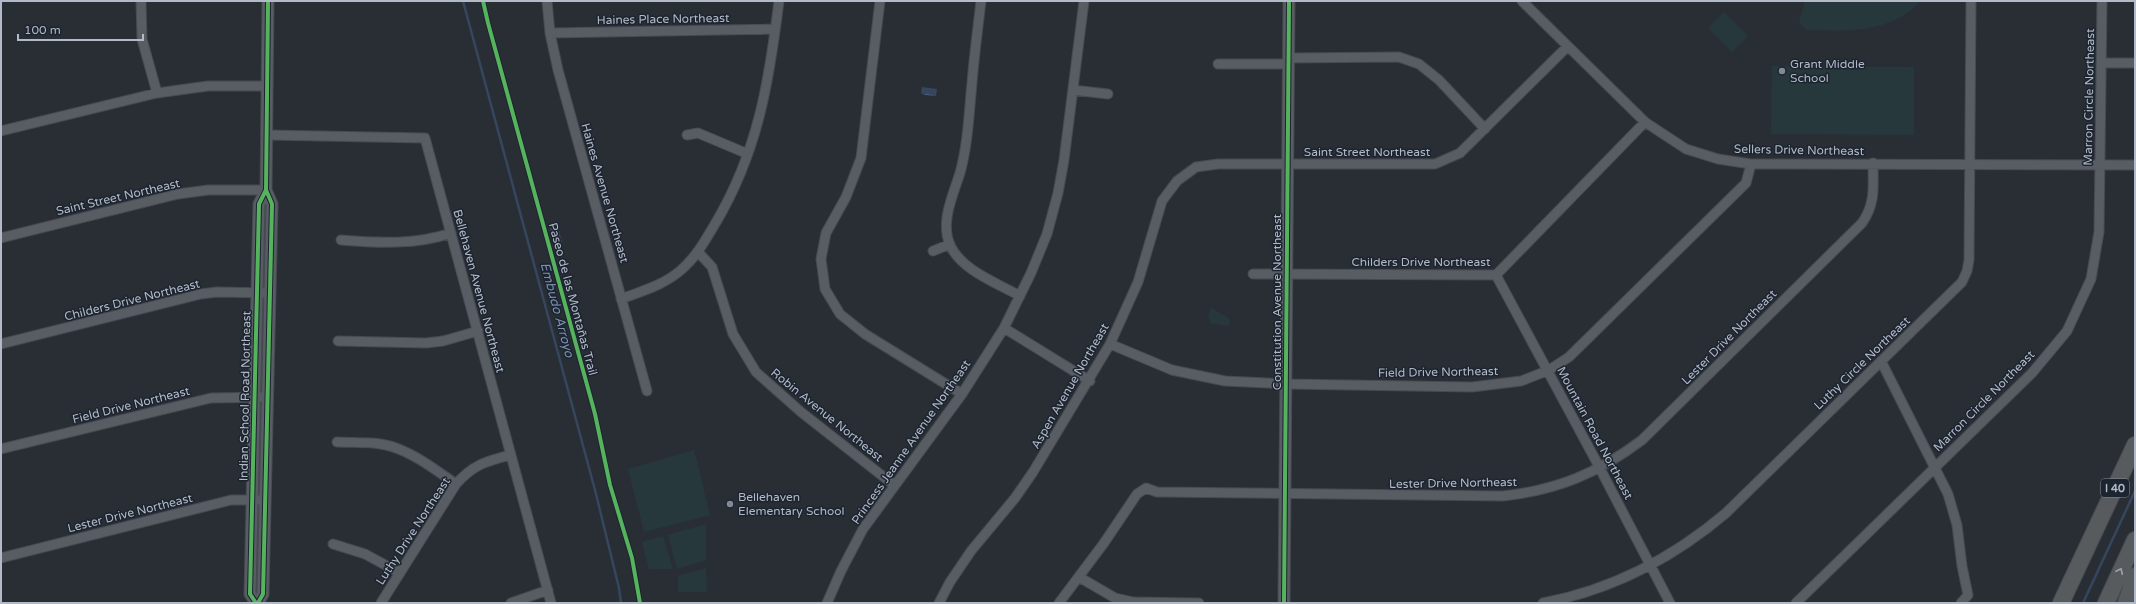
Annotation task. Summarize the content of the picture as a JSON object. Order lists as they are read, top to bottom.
{
  "streets": {
    "highway": ["I 40"],
    "street": [
      "Haines Place Northeast",
      "Marron Circle Northeast",
      "Sellers Drive Northeast",
      "Saint Street Northeast",
      "Haines Avenue Northeast",
      "Childers Drive Northeast",
      "Bellehaven Avenue Northeast",
      "Constitution Avenue Northeast",
      "Lester Drive Northeast",
      "Luthy Circle Northeast",
      "Field Drive Northeast",
      "Aspen Avenue Northeast",
      "Indian School Road Northeast",
      "Robin Avenue Northeast",
      "Mountain Road Northeast",
      "Princess Jeanne Avenue Northeast",
      "Luthy Drive Northeast"
    ],
    "cycle path": ["Paseo de las Montañas Trail"]
  },
  "crossings": [
    ["Haines Place Northeast", "Haines Avenue Northeast"],
    ["Marron Circle Northeast", "Sellers Drive Northeast"],
    ["Sellers Drive Northeast", "Saint Street Northeast"],
    ["Sellers Drive Northeast", "Childers Drive Northeast"],
    ["Sellers Drive Northeast", "Lester Drive Northeast"],
    ["Sellers Drive Northeast", "Luthy Circle Northeast"],
    ["Sellers Drive Northeast", "Field Drive Northeast"],
    ["Saint Street Northeast", "Constitution Avenue Northeast"],
    ["Saint Street Northeast", "Aspen Avenue Northeast"],
    ["Saint Street Northeast", "Indian School Road Northeast"],
    ["Childers Drive Northeast", "Constitution Avenue Northeast"],
    ["Childers Drive Northeast", "Indian School Road Northeast"],
    ["Childers Drive Northeast", "Mountain Road Northeast"],
    ["Bellehaven Avenue Northeast", "Indian School Road Northeast"],
    ["Bellehaven Avenue Northeast", "Luthy Drive Northeast"],
    ["Constitution Avenue Northeast", "Lester Drive Northeast"],
    ["Constitution Avenue Northeast", "Field Drive Northeast"],
    ["Constitution Avenue Northeast", "Aspen Avenue Northeast"],
    ["Lester Drive Northeast", "Indian School Road Northeast"],
    ["Lester Drive Northeast", "Mountain Road Northeast"],
    ["Luthy Circle Northeast", "Mountain Road Northeast"],
    ["Field Drive Northeast", "Aspen Avenue Northeast"],
    ["Field Drive Northeast", "Indian School Road Northeast"],
    ["Field Drive Northeast", "Mountain Road Northeast"],
    ["Robin Avenue Northeast", "Princess Jeanne Avenue Northeast"]
  ],
  "water": ["Embudo Arroyo"],
  "places": ["Grant Middle School", "Bellehaven Elementary School"],
  "scale_bar": "100 m"
}
